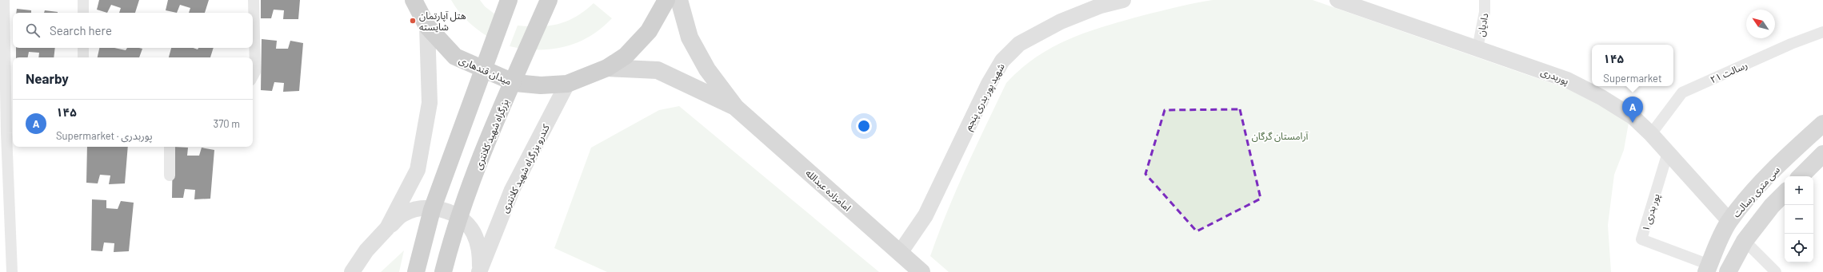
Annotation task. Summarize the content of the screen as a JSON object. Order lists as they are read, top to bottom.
{
  "streets": {
    "highway": ["میدان قندهاری", "بزرگراه شهید کلانتری"],
    "main road": [
      "پوربدری",
      "شهید پور بدری پنجم",
      "کندرو بزرگراه شهید کلانتری",
      "امامزاده عبدالله",
      "سی متری رسالت"
    ],
    "street": ["دادیان", "۲۱ رسالت", "پور بدری ۱"]
  },
  "crossings": [
    ["دادیان", "پوربدری"],
    ["میدان قندهاری", "کندرو بزرگراه شهید کلانتری"],
    ["میدان قندهاری", "امامزاده عبدالله"],
    ["۲۱ رسالت", "پوربدری"],
    ["پوربدری", "سی متری رسالت"],
    ["پوربدری", "پور بدری ۱"],
    ["شهید پور بدری پنجم", "امامزاده عبدالله"],
    ["سی متری رسالت", "پور بدری ۱"]
  ],
  "parks": ["آرامستان گرگان"],
  "places": ["هتل آپارتمان شایسته"],
  "north": "top left",
  "page": {
    "search": "Search here",
    "popup": ["۱۴۵", "Supermarket"],
    "heading": "Nearby",
    "pins": "A",
    "list": [
      {
        "mark": "A",
        "name": "۱۴۵",
        "note": "Supermarket · پوربدری",
        "value": "370 m"
      }
    ],
    "map_buttons": ["+", "−"]
  }
}
